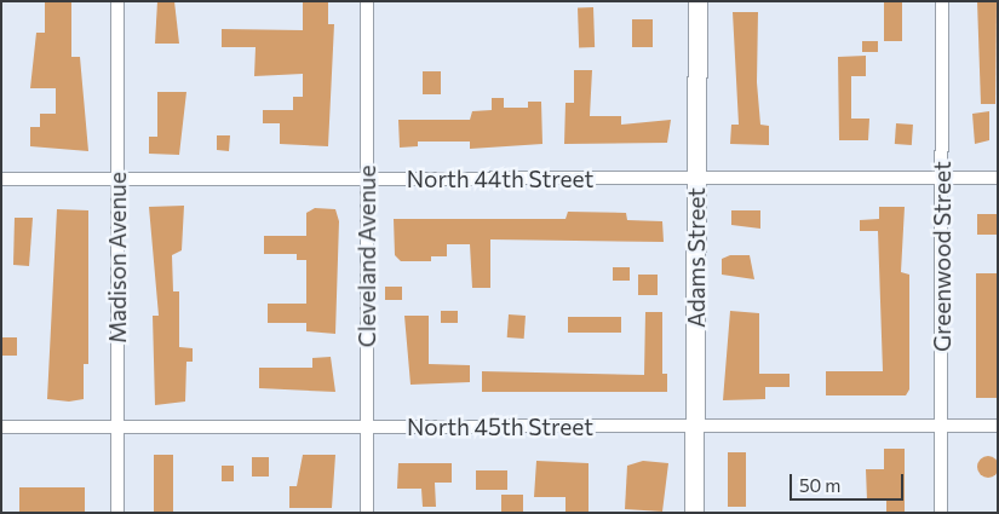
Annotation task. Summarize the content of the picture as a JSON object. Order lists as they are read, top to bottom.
{
  "streets": {
    "main road": ["Adams Street"],
    "street": [
      "North 44th Street",
      "Cleveland Avenue",
      "Greenwood Street",
      "Madison Avenue",
      "North 45th Street"
    ]
  },
  "crossings": [
    ["North 44th Street", "Cleveland Avenue"],
    ["North 44th Street", "Greenwood Street"],
    ["North 44th Street", "Madison Avenue"],
    ["North 44th Street", "Adams Street"],
    ["Cleveland Avenue", "North 45th Street"],
    ["Greenwood Street", "North 45th Street"],
    ["Madison Avenue", "North 45th Street"],
    ["Adams Street", "North 45th Street"]
  ],
  "scale_bar": "50 m"
}
